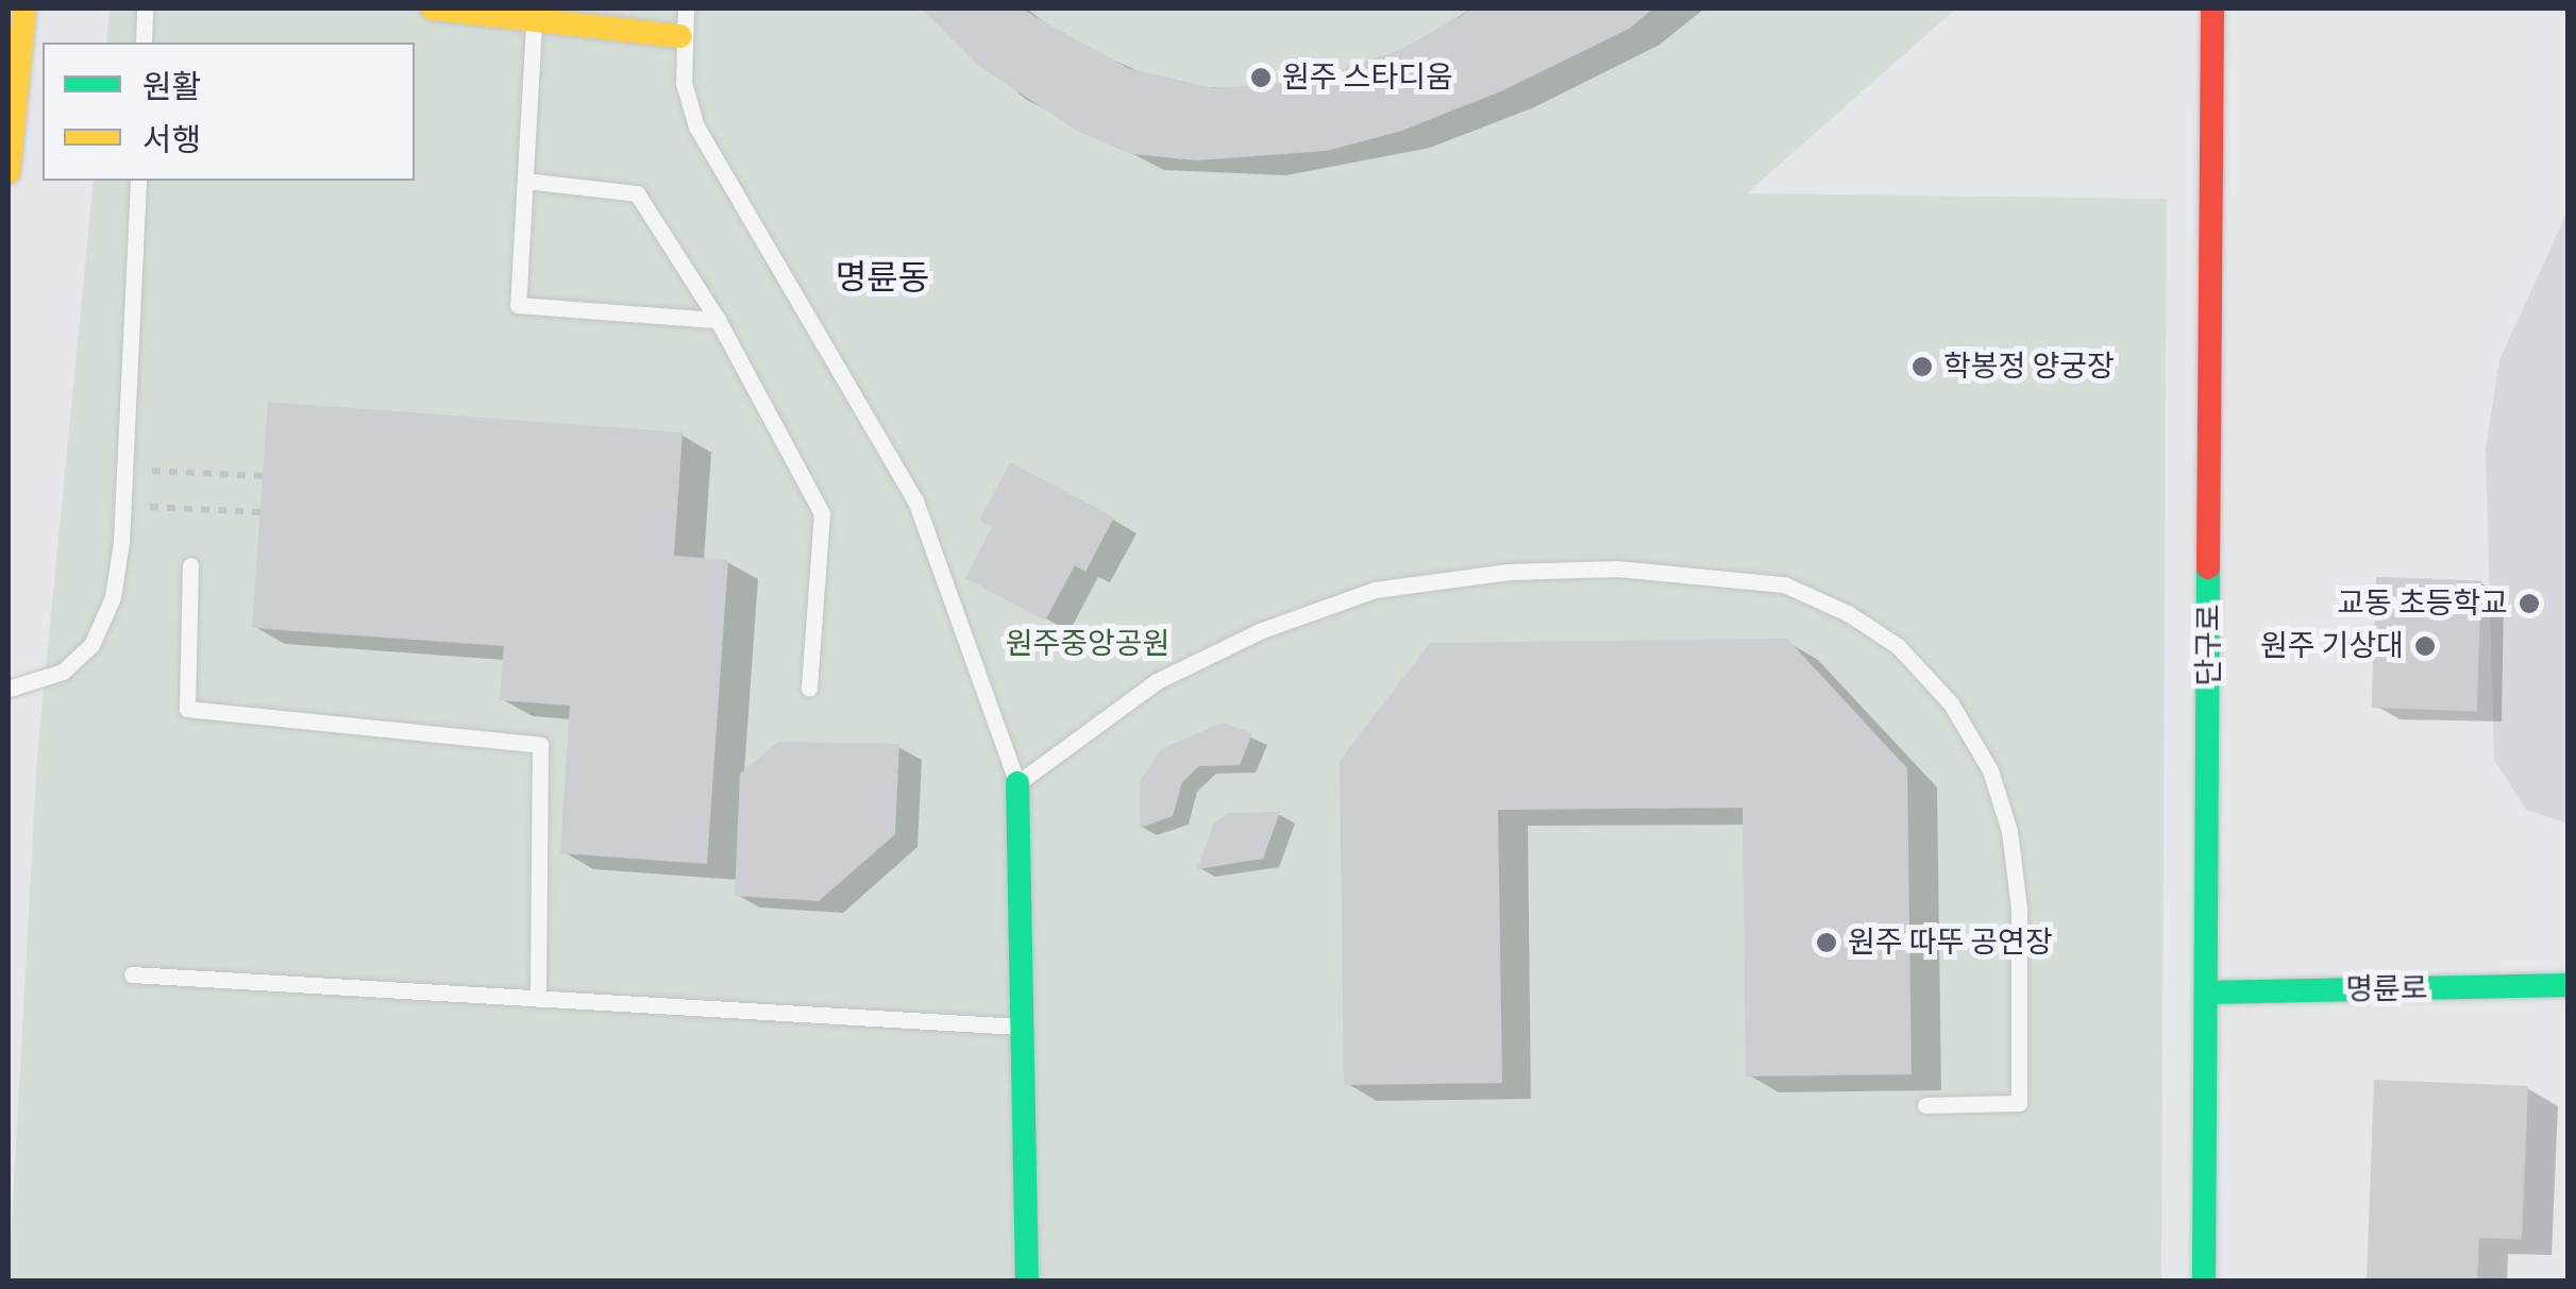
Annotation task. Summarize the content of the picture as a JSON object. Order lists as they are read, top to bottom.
{
  "streets": {
    "street": ["단구로", "명륜로"]
  },
  "crossings": [
    ["단구로", "명륜로"]
  ],
  "districts": ["명륜동"],
  "parks": ["원주중앙공원"],
  "places": [
    "원주 스타디움",
    "학봉정 양궁장",
    "교동 초등학교",
    "원주 기상대",
    "원주 따뚜 공연장"
  ],
  "legend": ["원활", "서행"]
}
